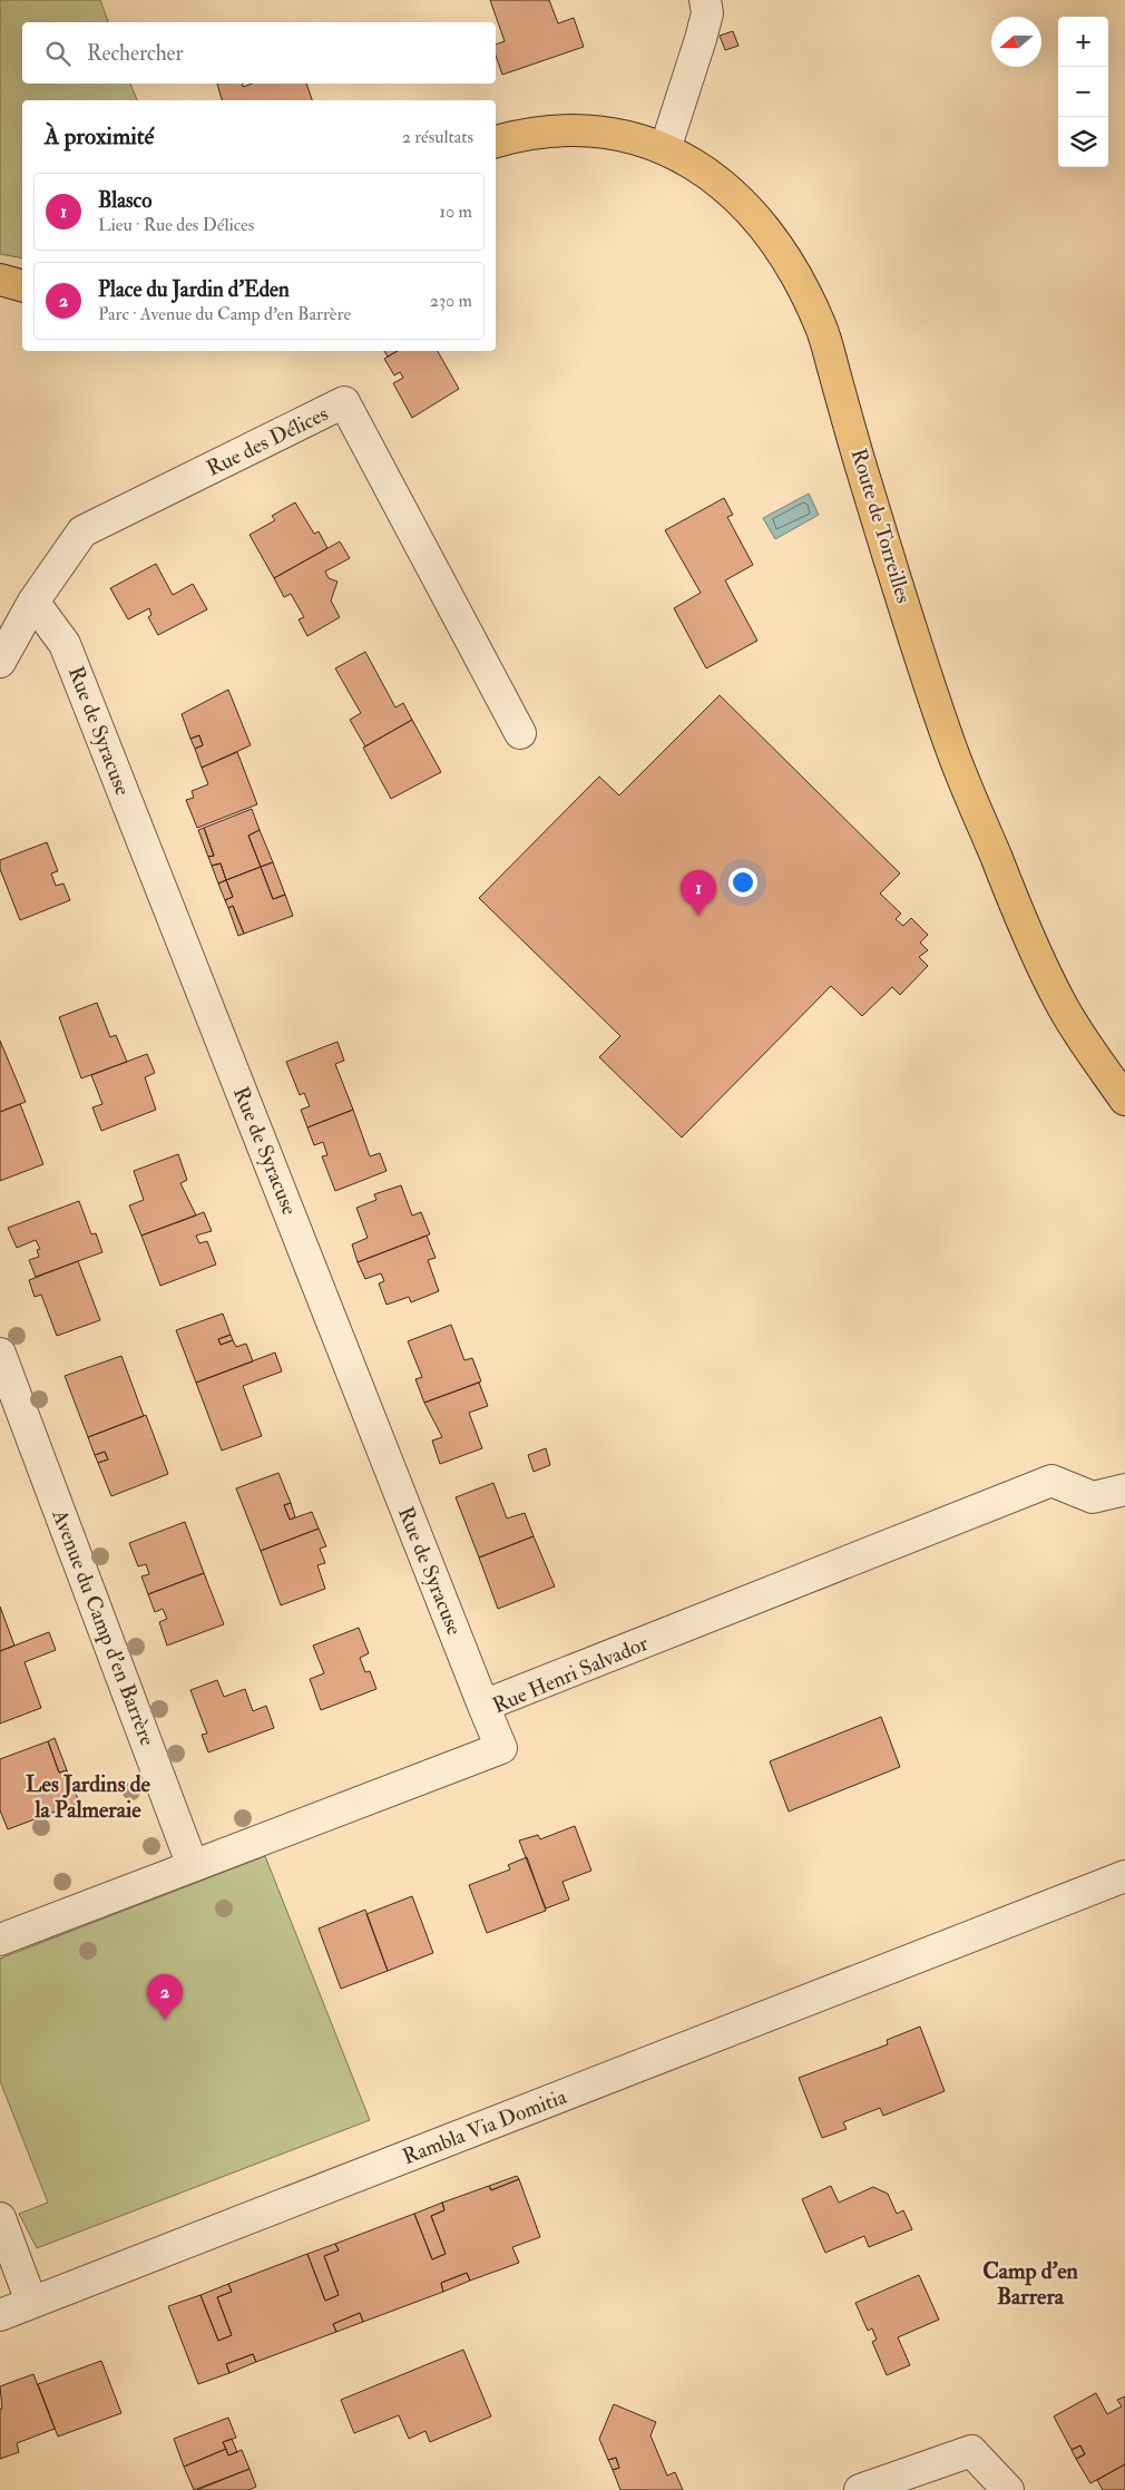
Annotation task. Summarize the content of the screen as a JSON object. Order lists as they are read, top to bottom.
{
  "streets": {
    "main road": ["Route de Torreilles"],
    "street": [
      "Rue des Délices",
      "Rue de Syracuse",
      "Avenue du Camp d'en Barrère",
      "Rue Henri Salvador",
      "Rambla Via Domitia"
    ]
  },
  "crossings": [
    ["Rue des Délices", "Rue de Syracuse"],
    ["Rue de Syracuse", "Rue Henri Salvador"],
    ["Avenue du Camp d'en Barrère", "Rue Henri Salvador"]
  ],
  "districts": ["Les Jardins de la Palmeraie", "Camp d'en Barrera"],
  "north": "left",
  "page": {
    "map_buttons": ["+", "−"],
    "search": "Rechercher",
    "heading": ["À proximité", "2 résultats"],
    "list": [
      {
        "mark": "1",
        "name": "Blasco",
        "note": "Lieu · Rue des Délices",
        "value": "10 m"
      },
      {
        "mark": "2",
        "name": "Place du Jardin d'Eden",
        "note": "Parc · Avenue du Camp d'en Barrère",
        "value": "230 m"
      }
    ],
    "pins": ["1", "2"]
  }
}
